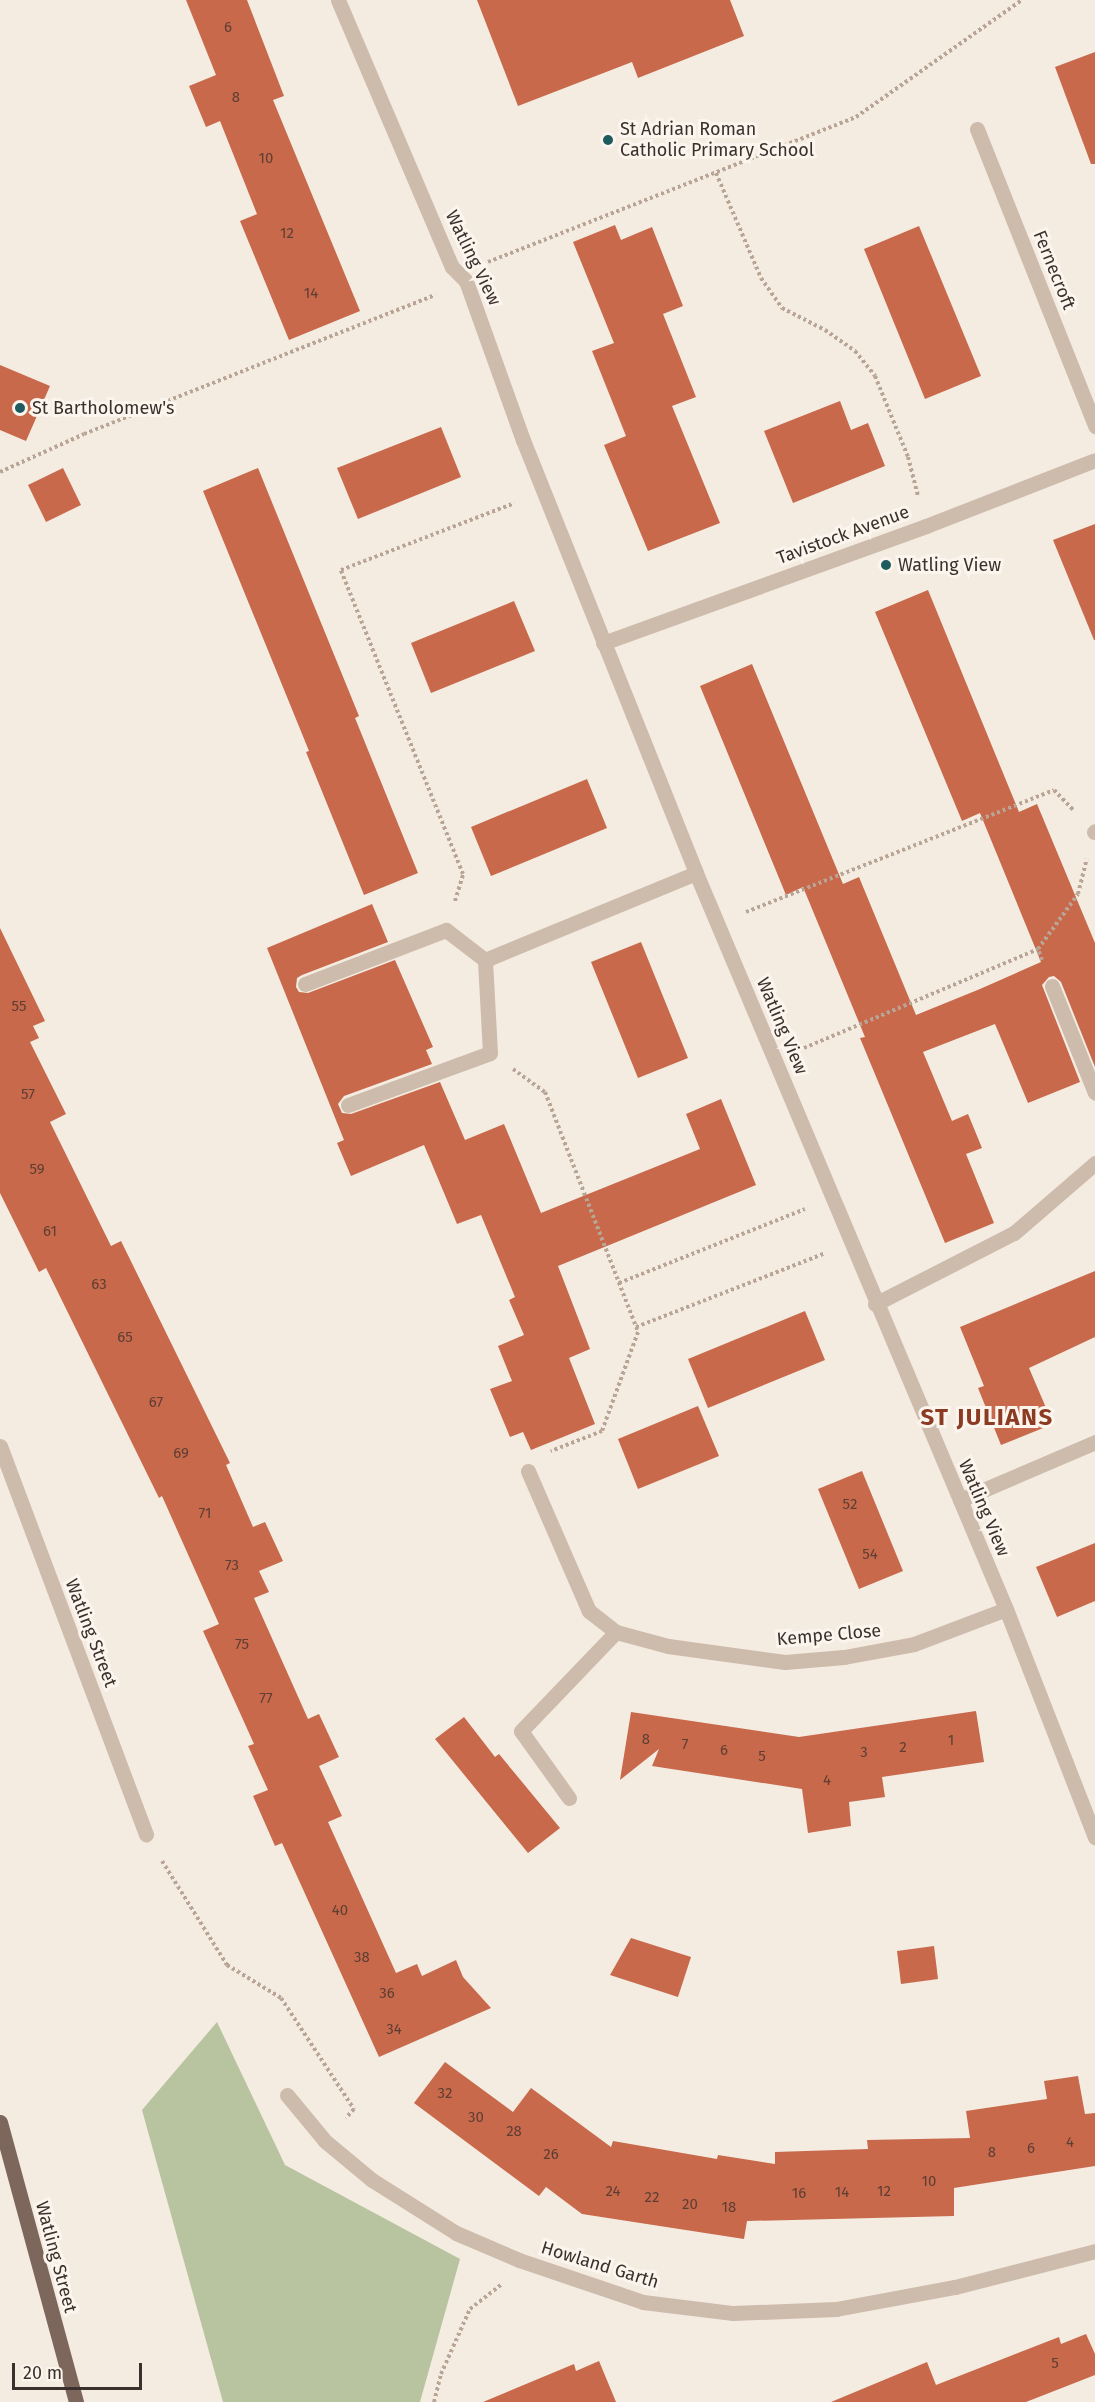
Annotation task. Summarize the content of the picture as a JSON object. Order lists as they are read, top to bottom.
{
  "streets": {
    "main road": ["Watling Street"],
    "street": [
      "Watling View",
      "Fernecroft",
      "Tavistock Avenue",
      "Kempe Close",
      "Howland Garth"
    ]
  },
  "crossings": [
    ["Watling View", "Tavistock Avenue"],
    ["Watling View", "Kempe Close"]
  ],
  "districts": ["ST JULIANS"],
  "places": ["St Adrian Roman Catholic Primary School", "St Bartholomew's", "Watling View"],
  "house_numbers": [
    "6",
    "8",
    "10",
    "12",
    "14",
    "55",
    "57",
    "59",
    "61",
    "63",
    "65",
    "67",
    "69",
    "52",
    "71",
    "54",
    "73",
    "75",
    "77",
    "8",
    "1",
    "7",
    "2",
    "6",
    "3",
    "5",
    "4",
    "40",
    "38",
    "36",
    "34",
    "32",
    "30",
    "28",
    "4",
    "6",
    "8",
    "26",
    "10",
    "24",
    "12",
    "14",
    "16",
    "22",
    "20",
    "18",
    "5"
  ],
  "scale_bar": "20 m"
}
